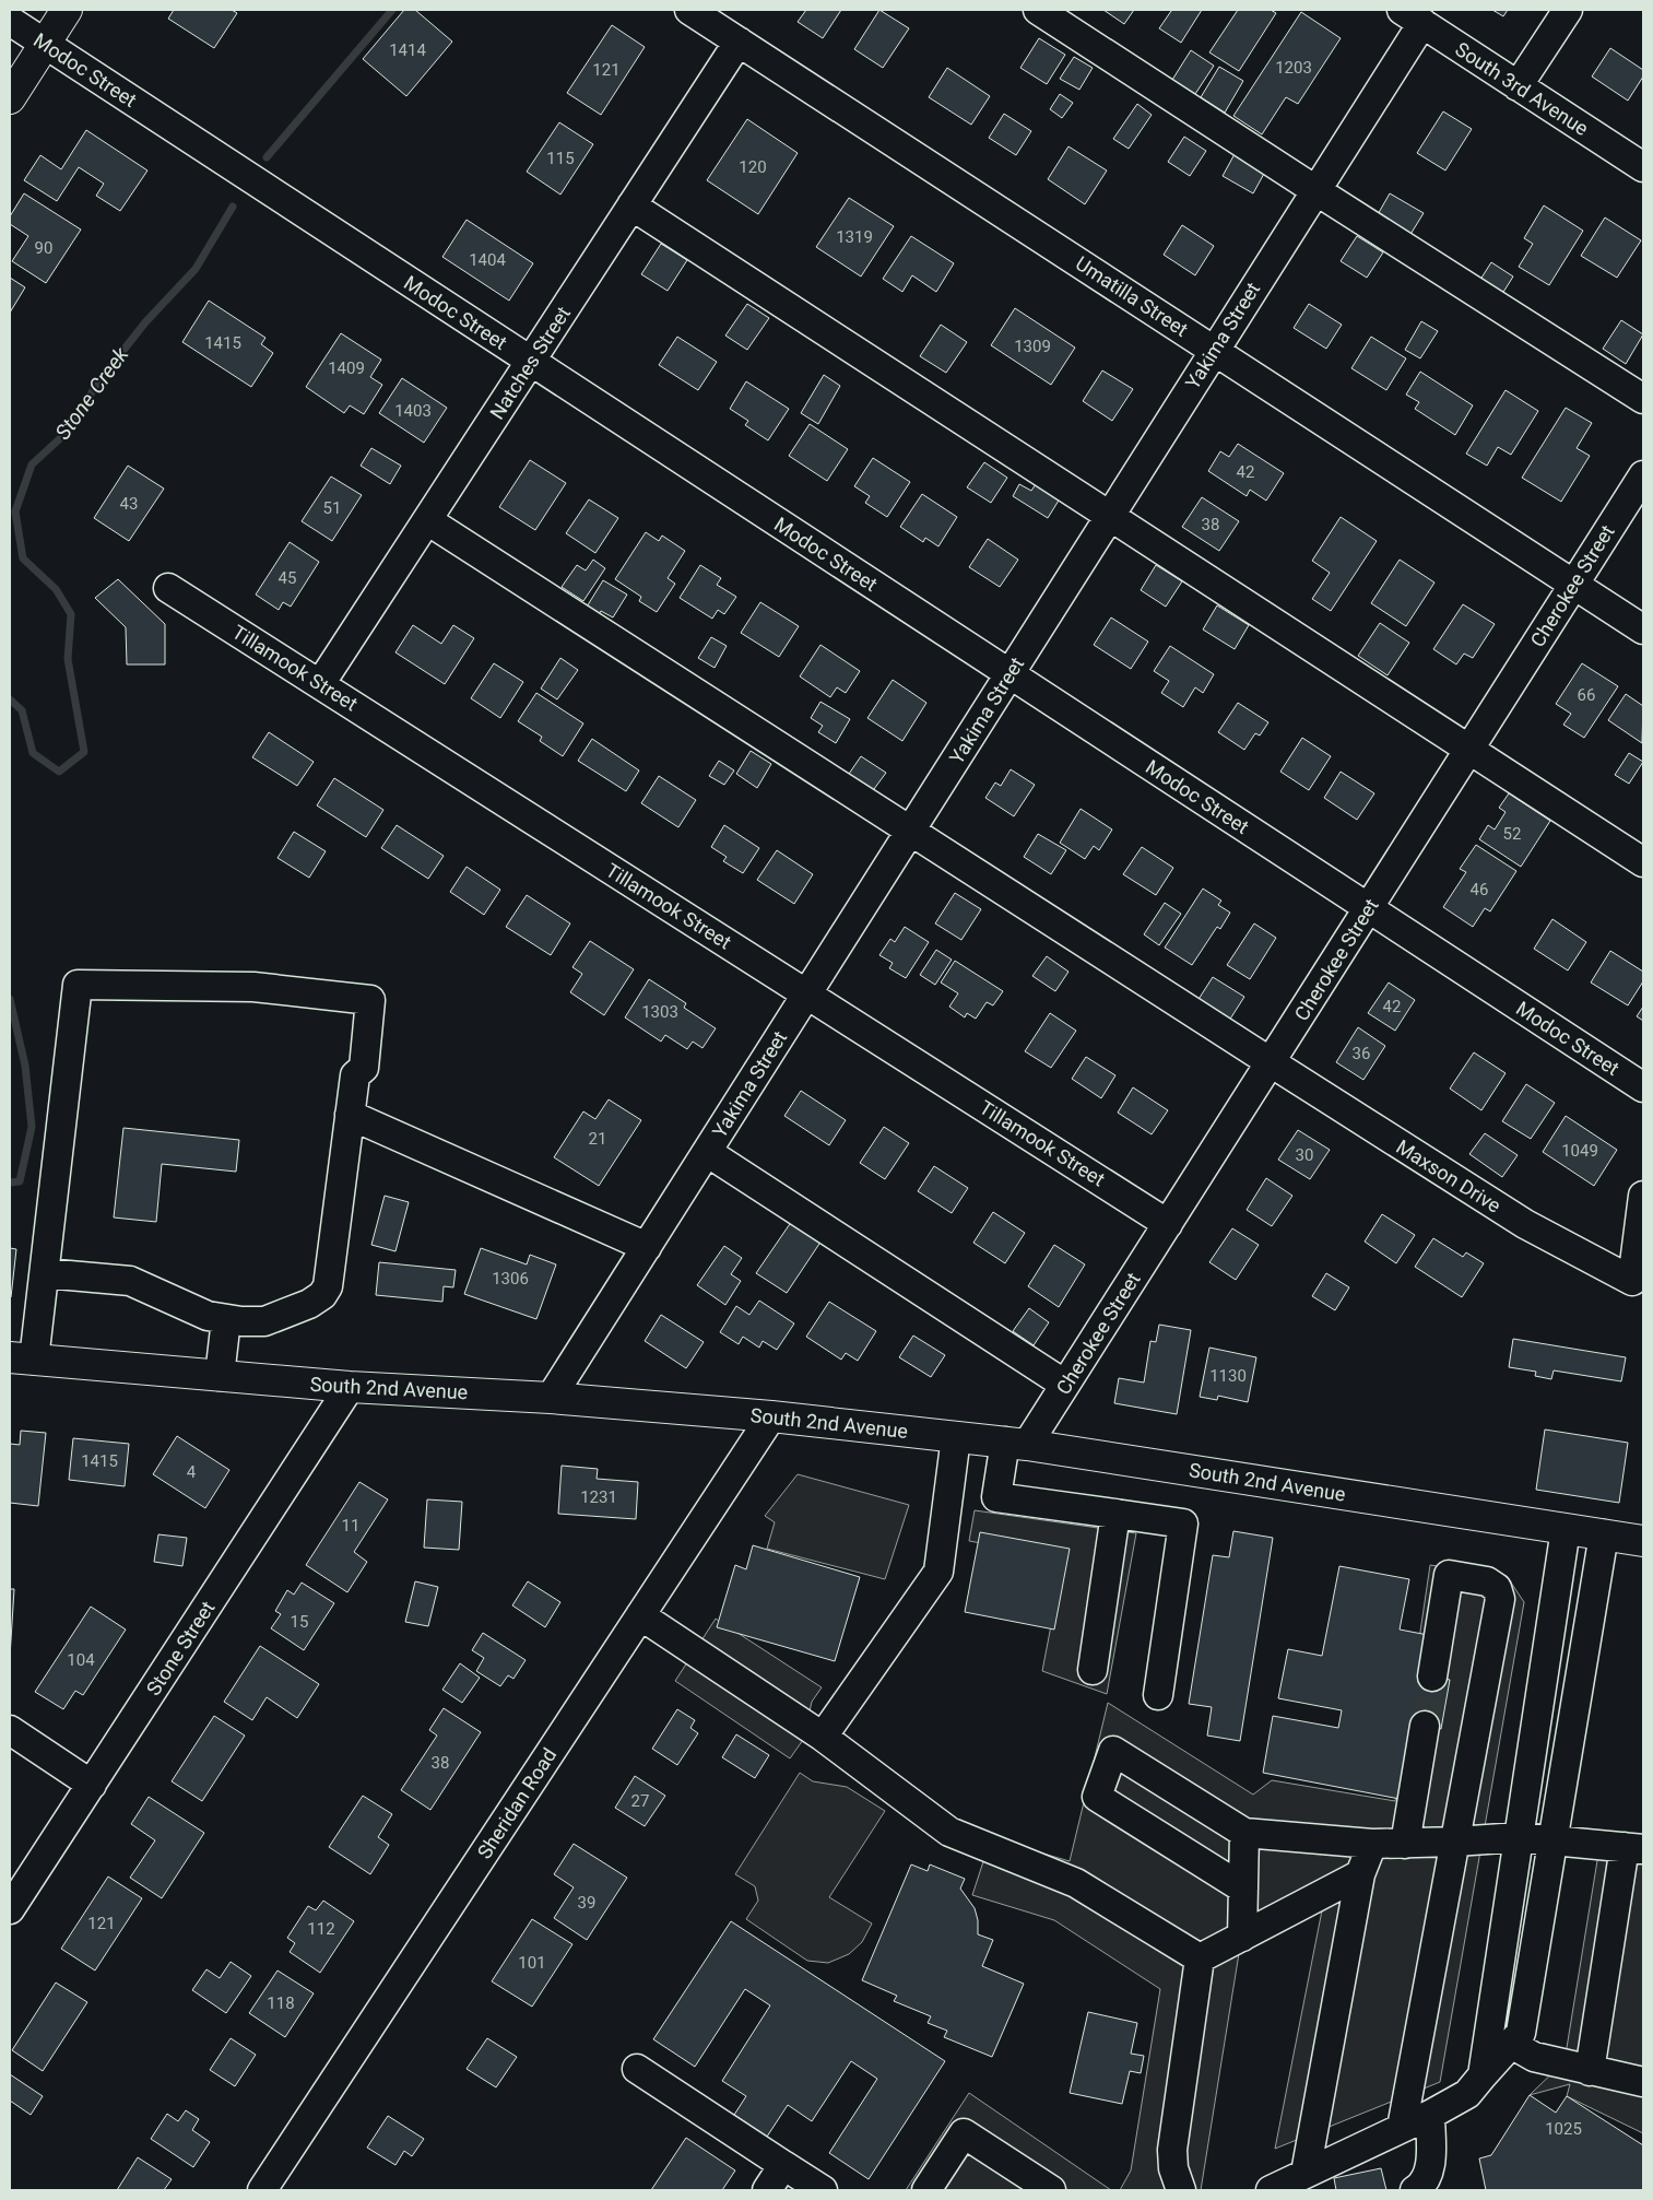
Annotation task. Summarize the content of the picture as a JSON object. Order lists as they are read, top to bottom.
{
  "streets": {
    "main road": ["South 2nd Avenue"],
    "street": [
      "Modoc Street",
      "South 3rd Avenue",
      "Umatilla Street",
      "Yakima Street",
      "Natches Street",
      "Cherokee Street",
      "Tillamook Street",
      "Maxson Drive",
      "Stone Street",
      "Sheridan Road"
    ]
  },
  "crossings": [
    ["Modoc Street", "Yakima Street"],
    ["Modoc Street", "Natches Street"],
    ["Modoc Street", "Cherokee Street"],
    ["South 3rd Avenue", "Yakima Street"],
    ["Umatilla Street", "Yakima Street"],
    ["Umatilla Street", "Natches Street"],
    ["Umatilla Street", "Cherokee Street"],
    ["Yakima Street", "Tillamook Street"],
    ["Yakima Street", "Maxson Drive"],
    ["Yakima Street", "South 2nd Avenue"],
    ["Natches Street", "Tillamook Street"],
    ["Natches Street", "Maxson Drive"],
    ["Cherokee Street", "Tillamook Street"],
    ["Cherokee Street", "Maxson Drive"],
    ["Cherokee Street", "South 2nd Avenue"],
    ["South 2nd Avenue", "Stone Street"],
    ["South 2nd Avenue", "Sheridan Road"]
  ],
  "water": ["Stone Creek"],
  "house_numbers": [
    "1414",
    "1203",
    "121",
    "115",
    "120",
    "1319",
    "90",
    "1404",
    "1415",
    "1309",
    "1409",
    "1403",
    "42",
    "43",
    "51",
    "38",
    "45",
    "66",
    "52",
    "46",
    "42",
    "1303",
    "36",
    "21",
    "1049",
    "30",
    "1306",
    "1130",
    "1415",
    "4",
    "1231",
    "11",
    "15",
    "104",
    "38",
    "27",
    "39",
    "121",
    "112",
    "101",
    "118",
    "1025"
  ]
}
